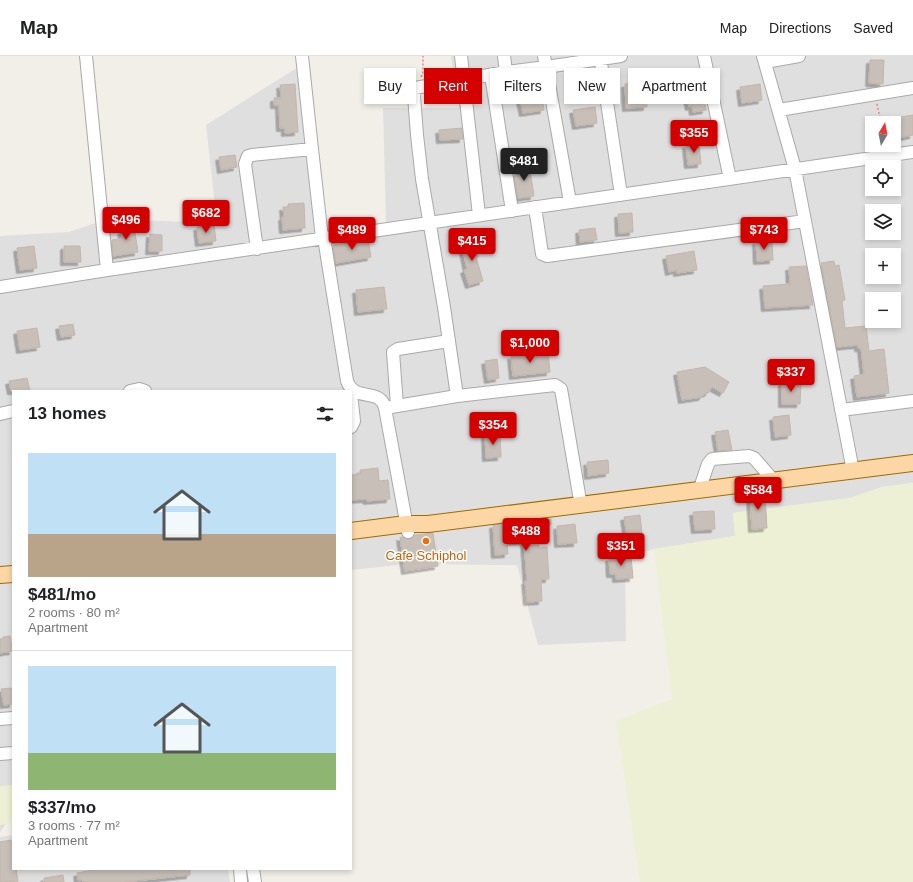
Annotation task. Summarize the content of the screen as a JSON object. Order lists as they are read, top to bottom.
{
  "places": ["Cafe Schiphol"],
  "north": "top",
  "page": {
    "header": "Map",
    "nav": ["Map", "Directions", "Saved"],
    "chip": [
      "Buy",
      "Rent",
      "Filters",
      "New",
      "Apartment"
    ],
    "map_buttons": ["+", "−"],
    "price": [
      "$355",
      "$481",
      "$682",
      "$496",
      "$489",
      "$743",
      "$415",
      "$1,000",
      "$337",
      "$354",
      "$584",
      "$488",
      "$351"
    ],
    "heading": "13 homes",
    "list": [
      {
        "name": "$481/mo",
        "note": "2 rooms · 80 m² · Apartment"
      },
      {
        "name": "$337/mo",
        "note": "3 rooms · 77 m² · Apartment"
      }
    ]
  }
}
